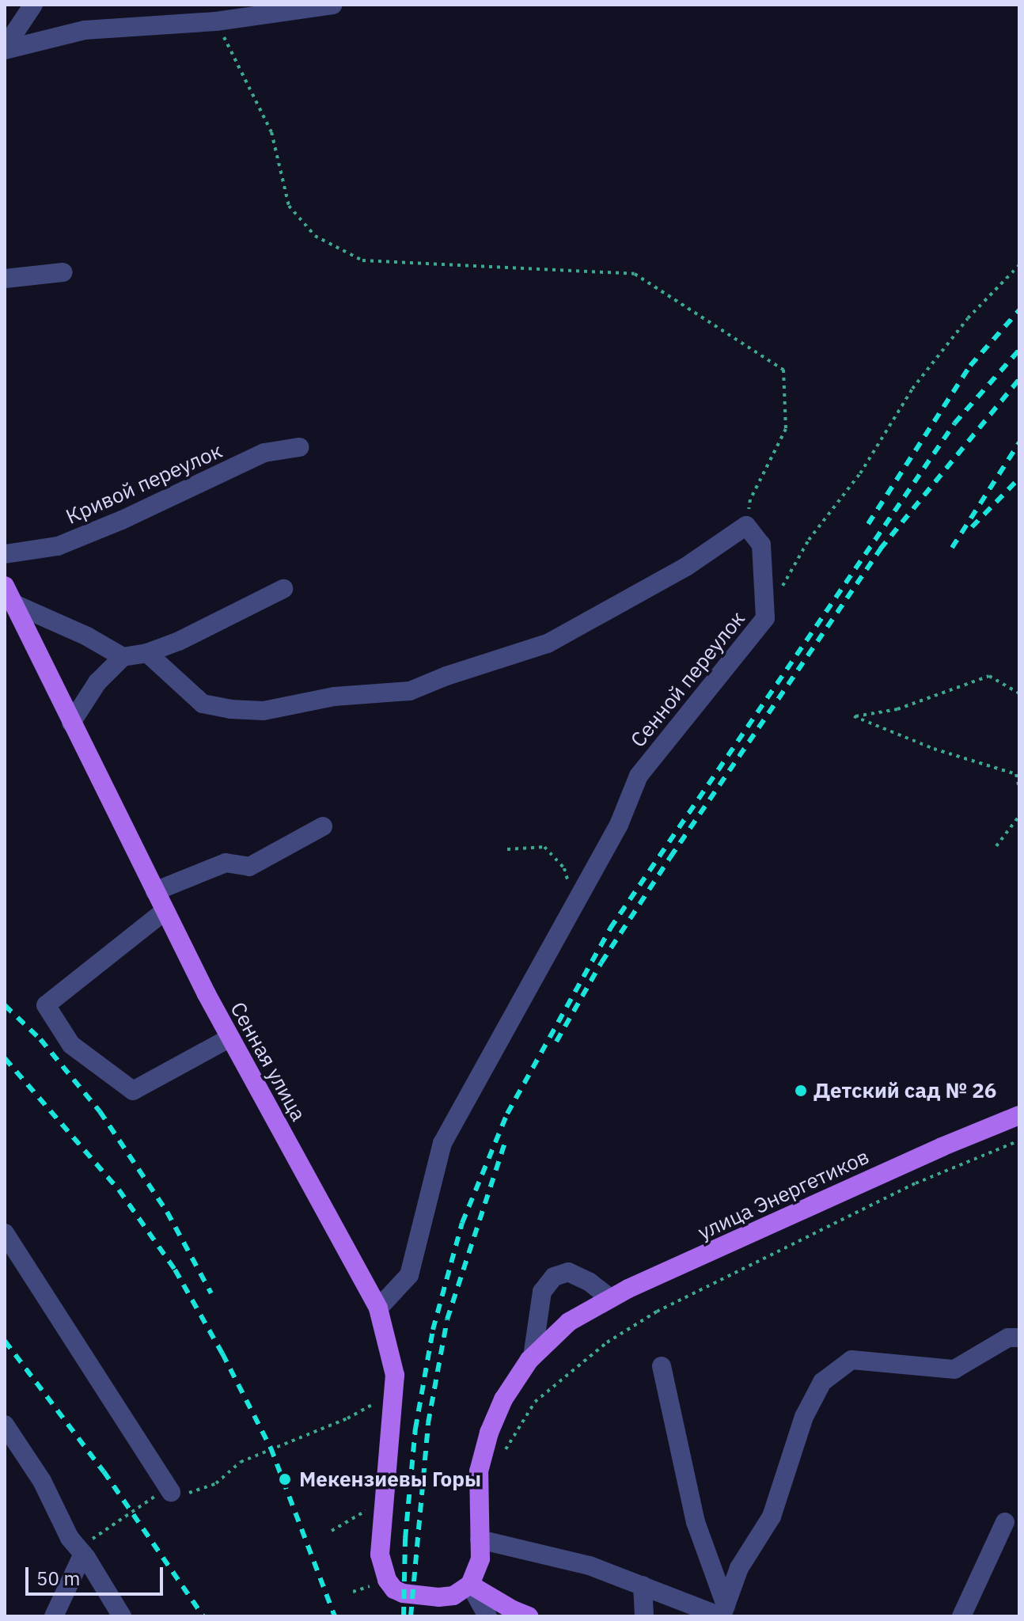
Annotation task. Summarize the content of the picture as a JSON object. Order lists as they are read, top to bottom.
{
  "streets": {
    "main road": ["Сенная улица", "улица Энергетиков"],
    "street": ["Кривой переулок", "Сенной переулок"]
  },
  "crossings": [
    ["Сенной переулок", "Сенная улица"],
    ["Сенная улица", "улица Энергетиков"]
  ],
  "places": ["Детский сад № 26", "Мекензиевы Горы"],
  "scale_bar": "50 m"
}
